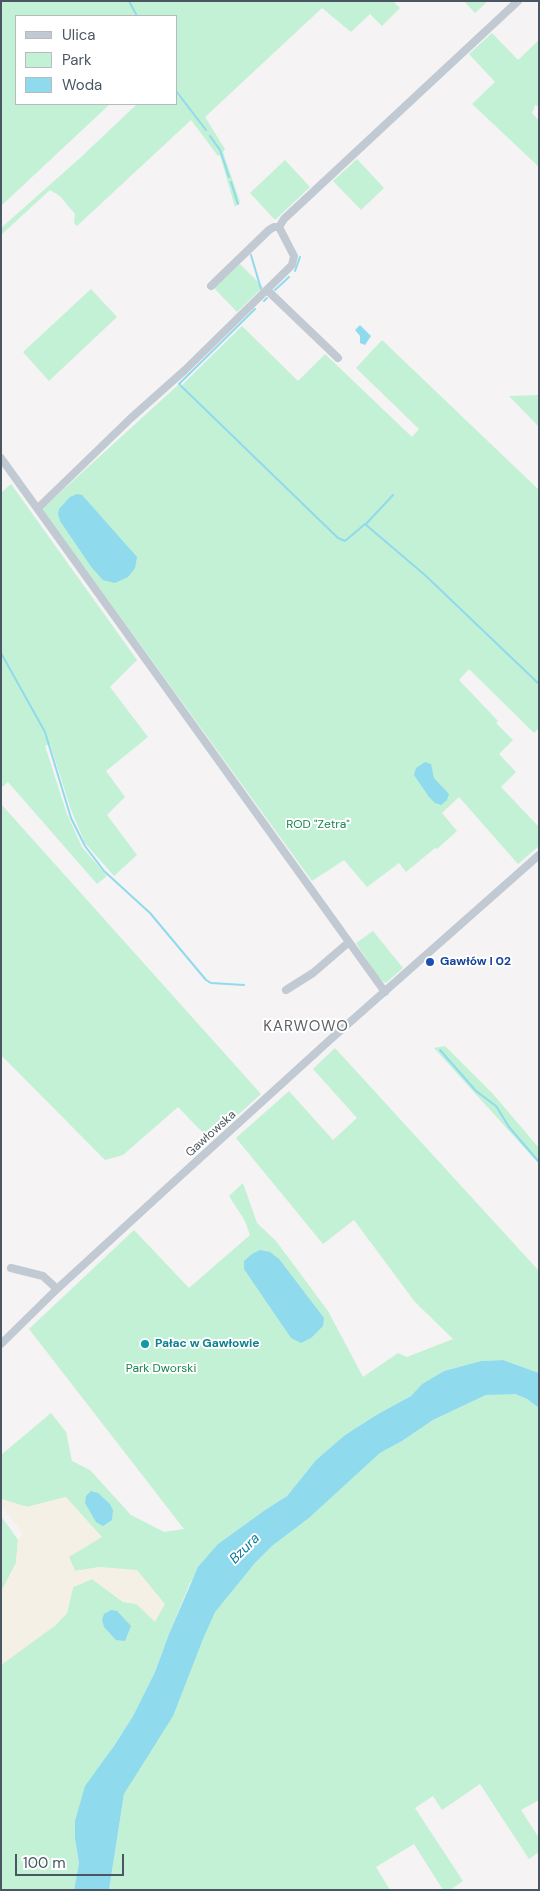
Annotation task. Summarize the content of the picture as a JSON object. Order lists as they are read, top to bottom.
{
  "streets": {
    "street": ["Gawłowska"]
  },
  "districts": ["KARWOWO"],
  "water": ["Bzura"],
  "parks": ["ROD \"Zetra\"", "Park Dworski"],
  "places": ["Gawłów I 02", "Pałac w Gawłowie"],
  "legend": ["Ulica", "Park", "Woda"],
  "scale_bar": "100 m"
}
